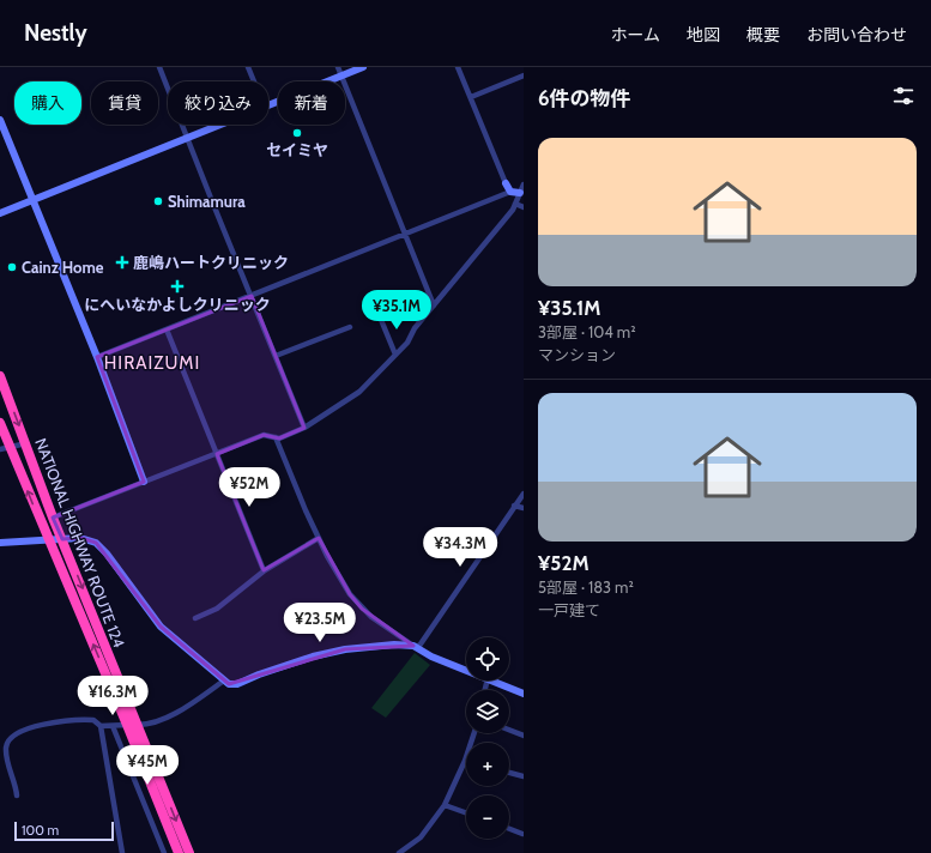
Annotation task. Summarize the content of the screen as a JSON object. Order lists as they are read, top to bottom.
{
  "streets": {
    "highway": ["NATIONAL HIGHWAY ROUTE 124"]
  },
  "districts": ["HIRAIZUMI"],
  "places": {
    "other": ["セイミヤ", "Shimamura", "Cainz Home"],
    "health": ["鹿嶋ハートクリニック", "にへいなかよしクリニック"]
  },
  "scale_bar": "100 m",
  "page": {
    "header": "Nestly",
    "nav": [
      "ホーム",
      "地図",
      "概要",
      "お問い合わせ"
    ],
    "heading": "6件の物件",
    "chip": [
      "購入",
      "賃貸",
      "絞り込み",
      "新着"
    ],
    "list": [
      {
        "name": "¥35.1M",
        "note": "3部屋 · 104 m² · マンション"
      },
      {
        "name": "¥52M",
        "note": "5部屋 · 183 m² · 一戸建て"
      }
    ],
    "price": [
      "¥35.1M",
      "¥52M",
      "¥34.3M",
      "¥23.5M",
      "¥16.3M",
      "¥45M"
    ],
    "map_buttons": ["+", "−"],
    "scale": "100 m"
  }
}
